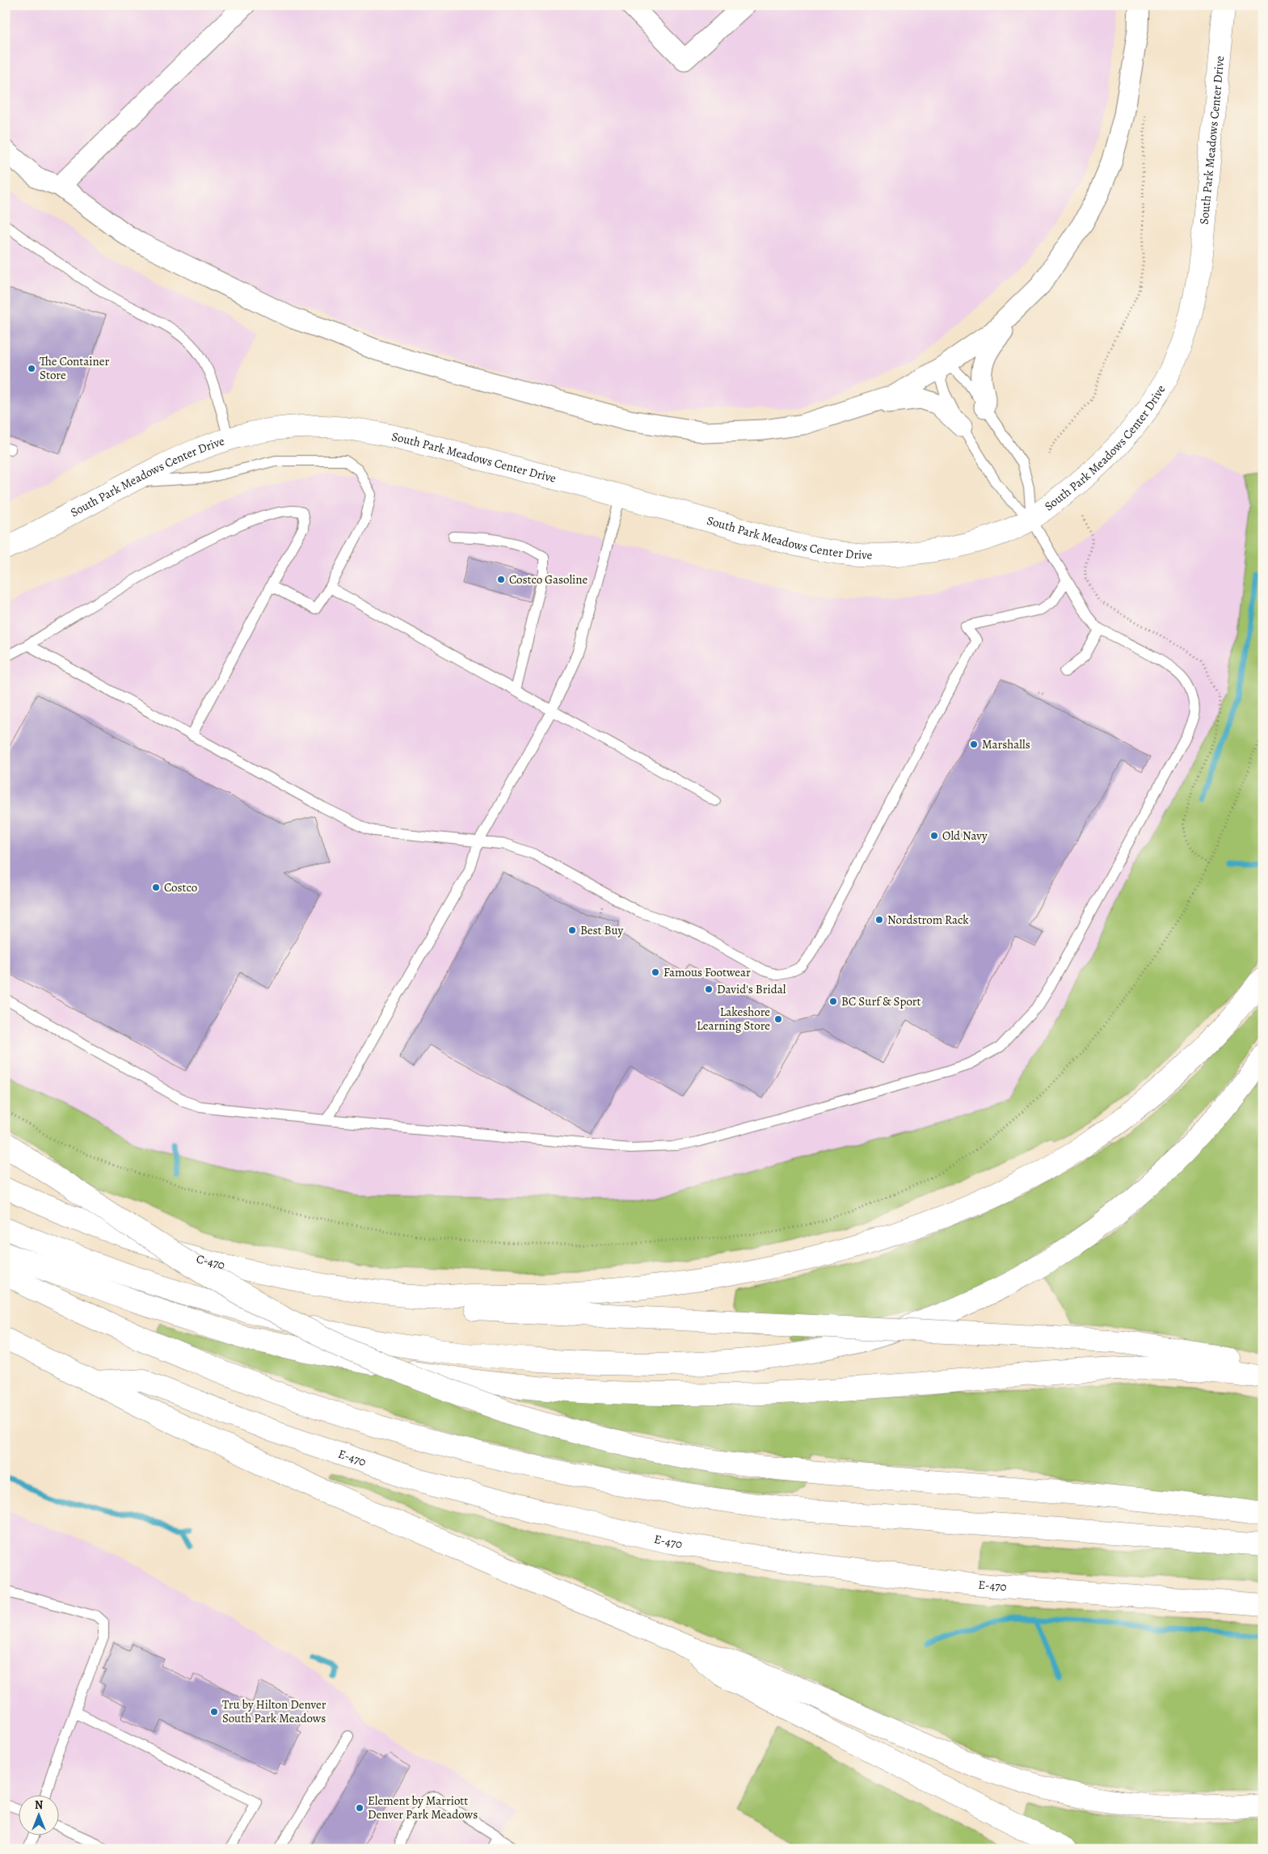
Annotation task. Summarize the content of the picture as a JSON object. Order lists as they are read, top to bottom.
{
  "streets": {
    "main road": ["South Park Meadows Center Drive", "C-470", "E-470"]
  },
  "places": [
    "The Container Store",
    "Costco Gasoline",
    "Marshalls",
    "Old Navy",
    "Costco",
    "Nordstrom Rack",
    "Best Buy",
    "Famous Footwear",
    "David's Bridal",
    "BC Surf & Sport",
    "Lakeshore Learning Store",
    "Tru by Hilton Denver South Park Meadows",
    "Element by Marriott Denver Park Meadows"
  ],
  "north": "top"
}
